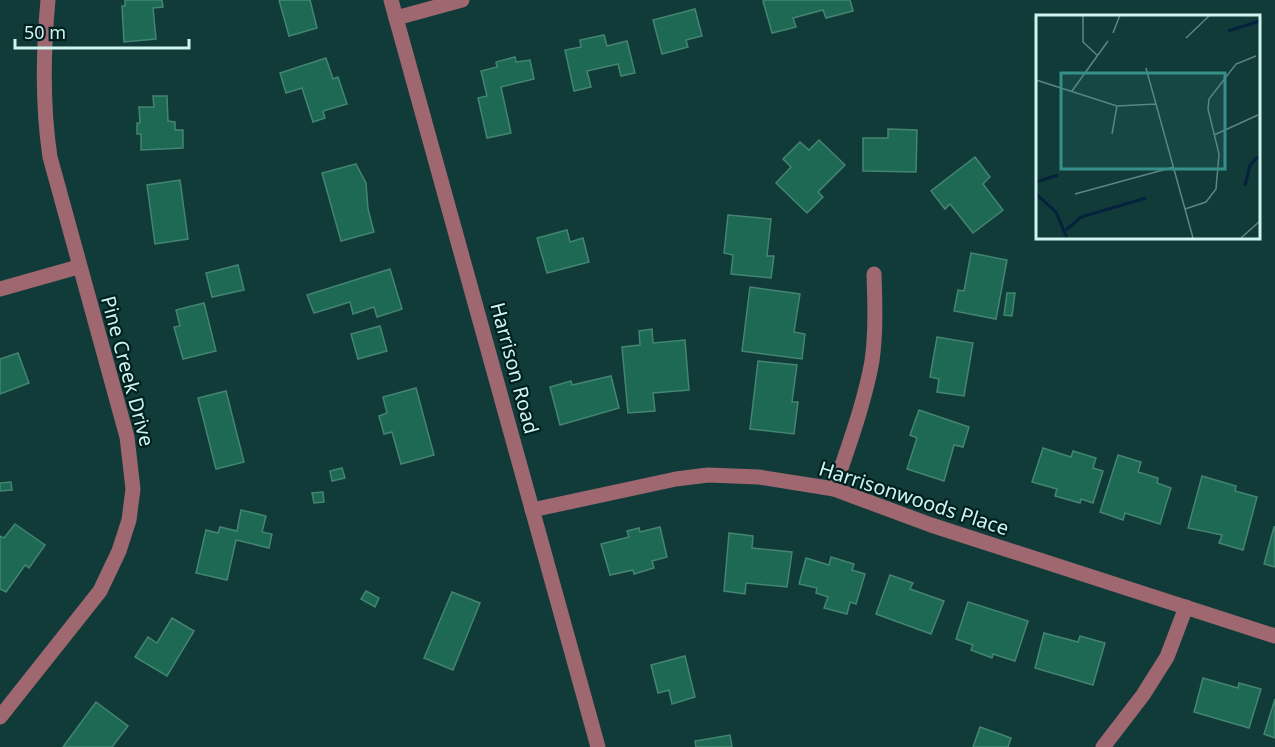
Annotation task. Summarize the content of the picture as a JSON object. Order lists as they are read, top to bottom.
{
  "streets": {
    "street": ["Harrison Road", "Pine Creek Drive", "Harrisonwoods Place"]
  },
  "crossings": [
    ["Harrison Road", "Harrisonwoods Place"]
  ],
  "scale_bar": "50 m"
}
